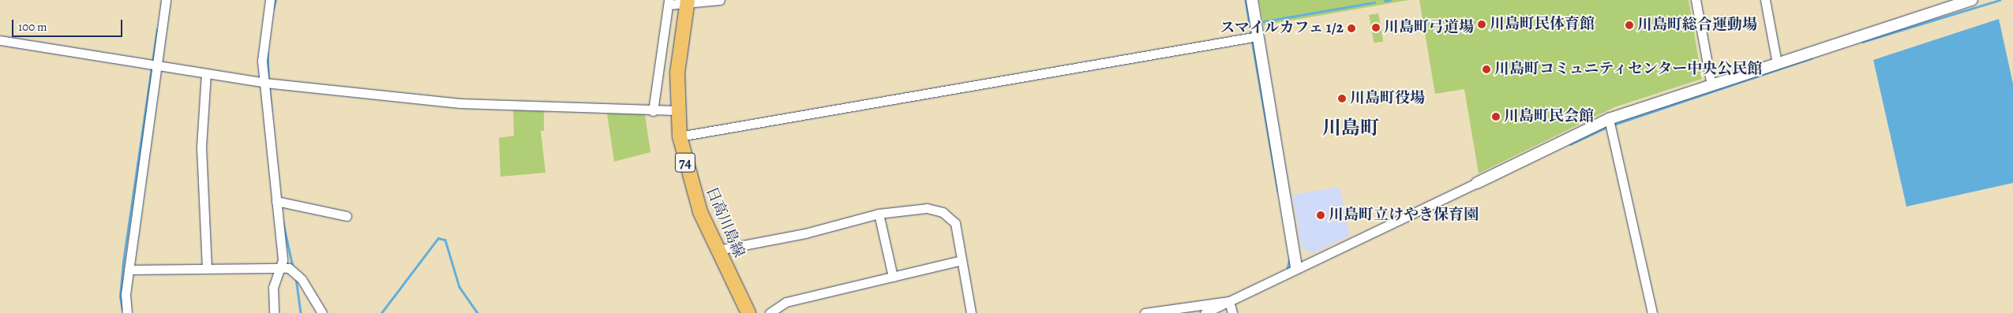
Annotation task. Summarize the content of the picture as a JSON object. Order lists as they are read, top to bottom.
{
  "streets": {
    "main road": ["74", "日高川島線"]
  },
  "districts": ["川島町"],
  "places": [
    "川島町民体育館",
    "川島町総合運動場",
    "川島町弓道場",
    "スマイルカフェ 1/2",
    "川島町コミュニティセンター中央公民館",
    "川島町役場",
    "川島町民会館",
    "川島町立けやき保育園"
  ],
  "scale_bar": "100 m"
}
